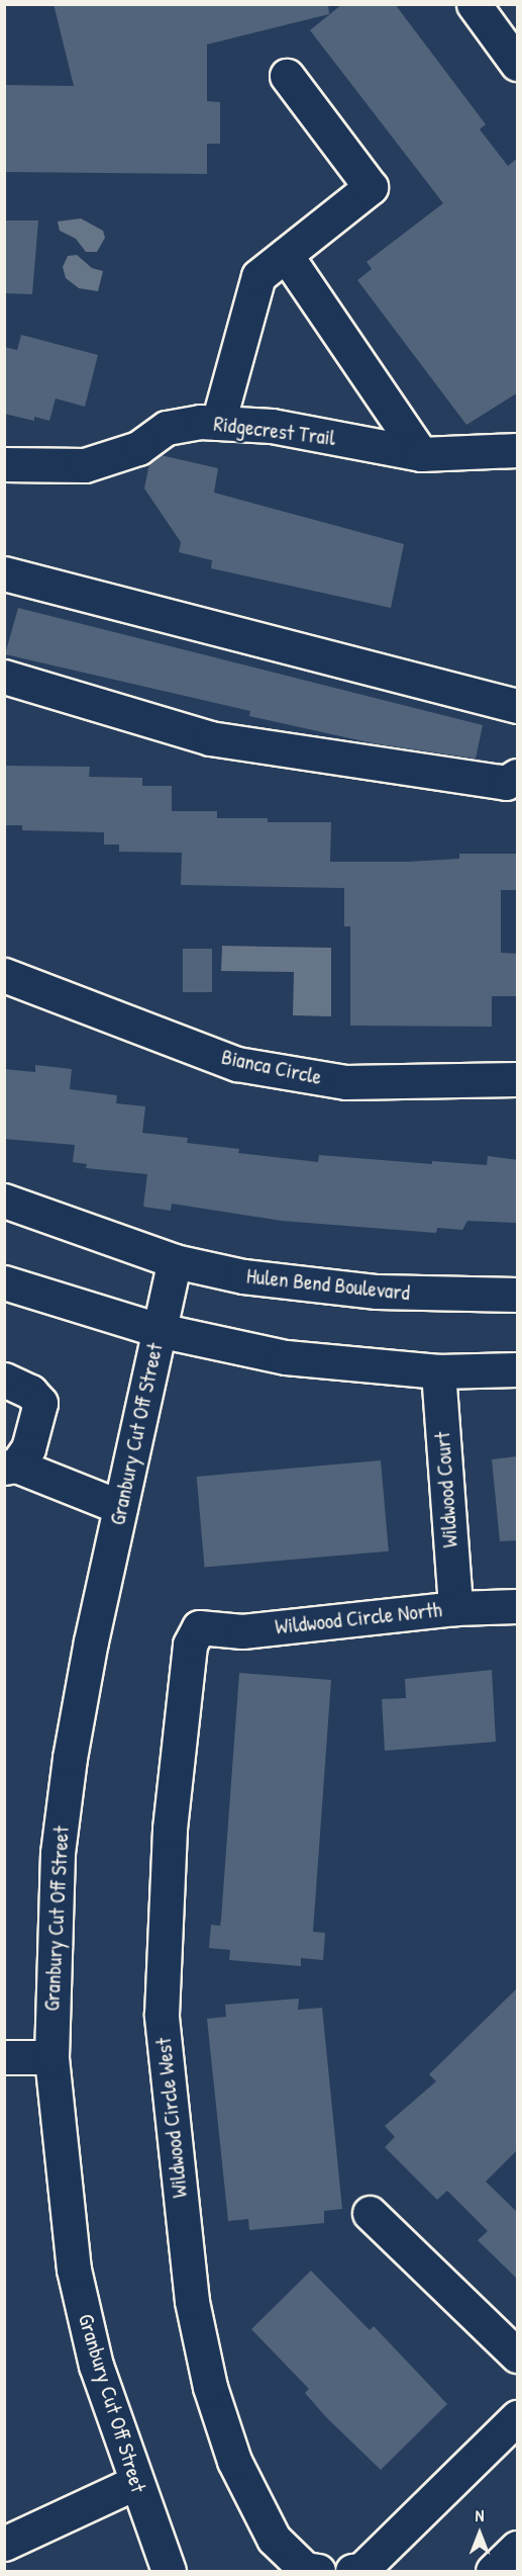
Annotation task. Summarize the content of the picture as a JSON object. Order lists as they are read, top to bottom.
{
  "streets": {
    "street": [
      "Ridgecrest Trail",
      "Bianca Circle",
      "Hulen Bend Boulevard",
      "Granbury Cut Off Street",
      "Wildwood Court",
      "Wildwood Circle North",
      "Wildwood Circle West"
    ]
  },
  "crossings": [
    ["Hulen Bend Boulevard", "Granbury Cut Off Street"],
    ["Wildwood Court", "Wildwood Circle North"],
    ["Wildwood Circle North", "Wildwood Circle West"]
  ],
  "north": "top"
}
